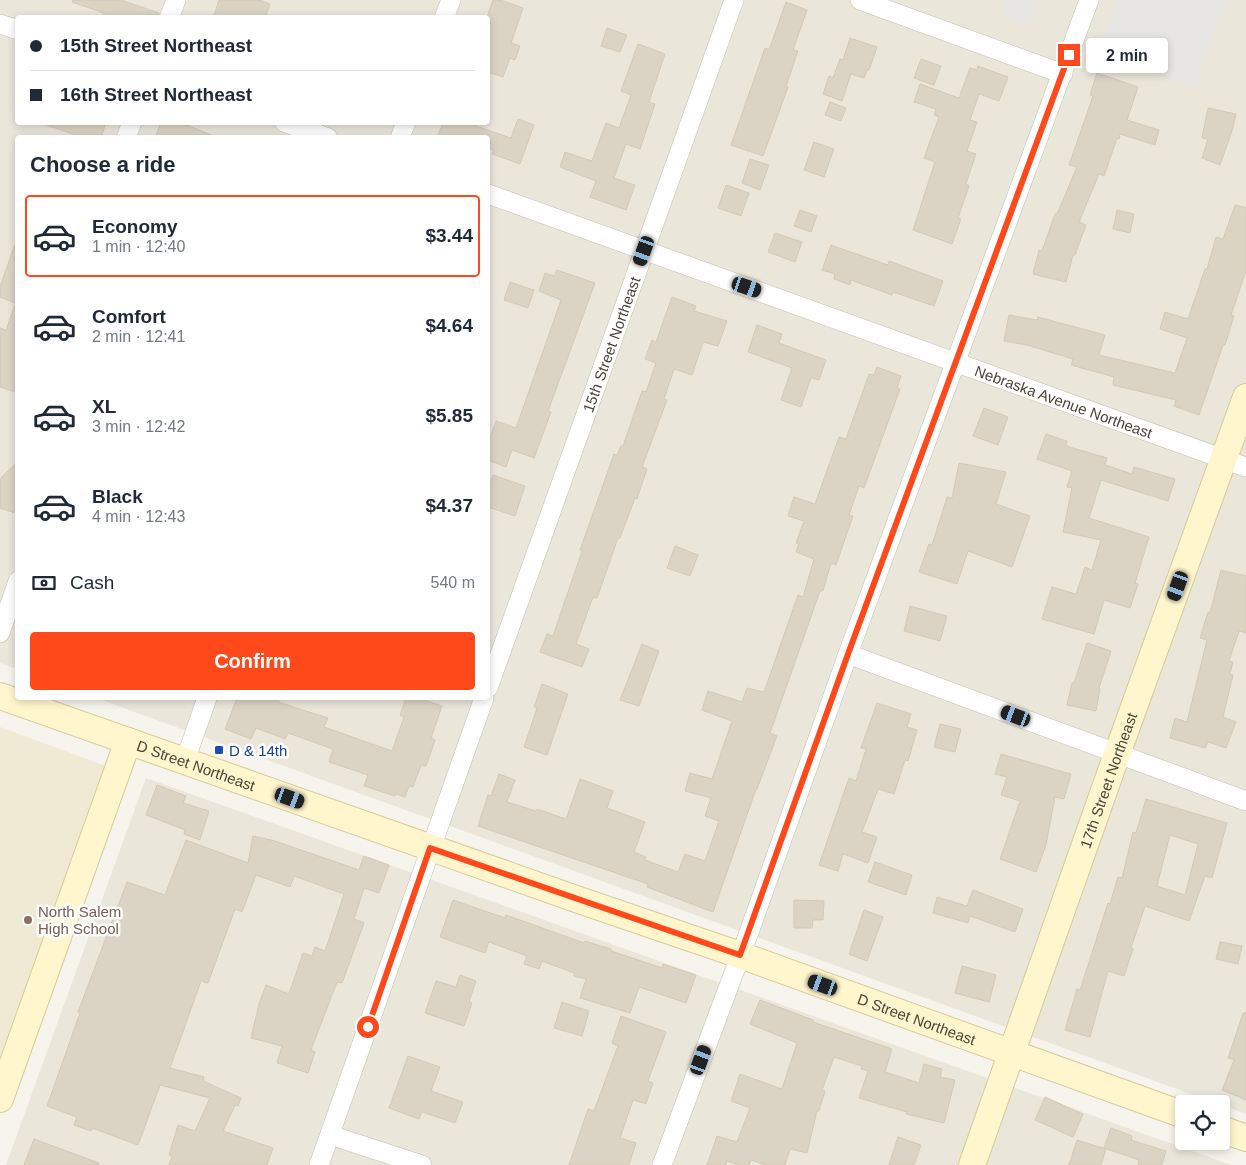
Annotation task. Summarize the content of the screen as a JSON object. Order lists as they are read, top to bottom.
{
  "streets": {
    "street": [
      "15th Street Northeast",
      "Nebraska Avenue Northeast",
      "D Street Northeast",
      "17th Street Northeast"
    ]
  },
  "crossings": [
    ["15th Street Northeast", "Nebraska Avenue Northeast"],
    ["Nebraska Avenue Northeast", "17th Street Northeast"],
    ["D Street Northeast", "17th Street Northeast"]
  ],
  "places": {
    "transit": ["D & 14th"],
    "other": ["North Salem High School"]
  },
  "page": {
    "banner": ["15th Street Northeast", "16th Street Northeast"],
    "bubble": "2 min",
    "heading": "Choose a ride",
    "list": [
      {
        "name": "Economy",
        "note": "1 min · 12:40",
        "value": "$3.44"
      },
      {
        "name": "Comfort",
        "note": "2 min · 12:41",
        "value": "$4.64"
      },
      {
        "name": "XL",
        "note": "3 min · 12:42",
        "value": "$5.85"
      },
      {
        "name": "Black",
        "note": "4 min · 12:43",
        "value": "$4.37"
      }
    ],
    "pay": ["Cash", "540 m"],
    "buttons": "Confirm"
  }
}
